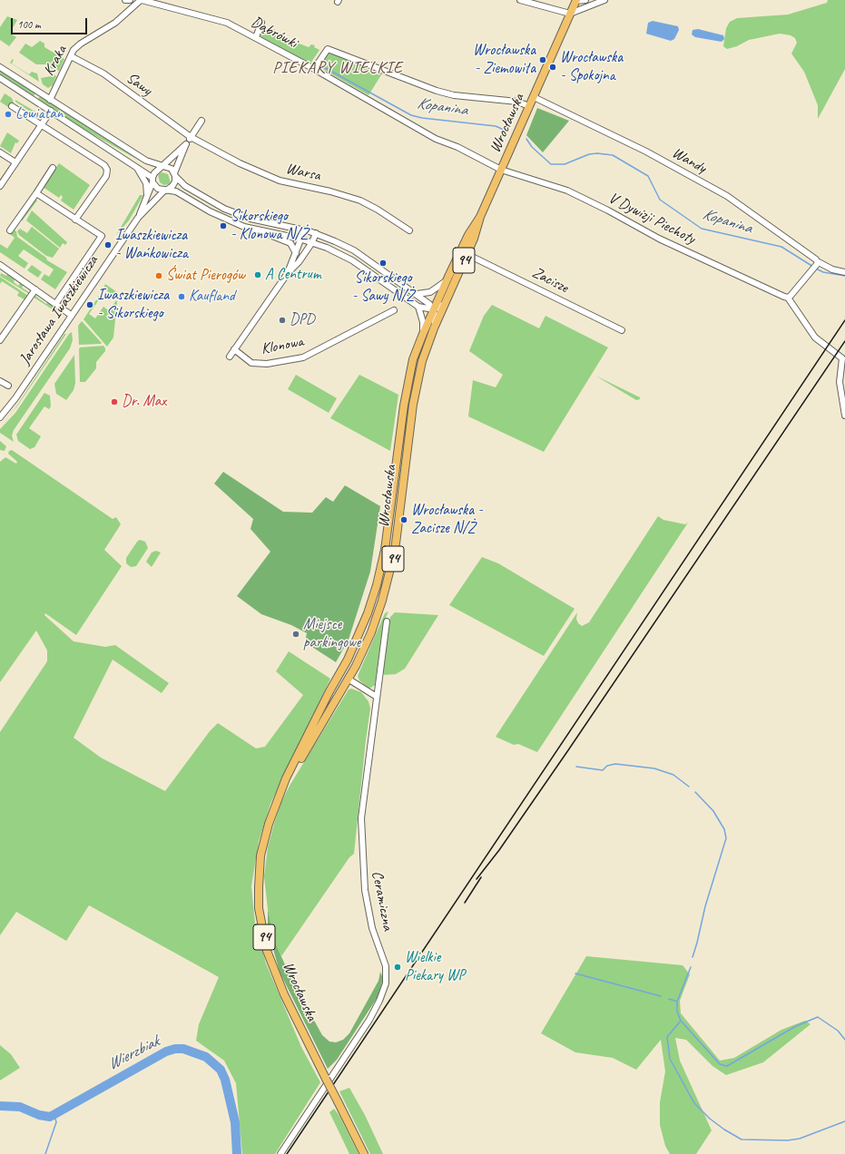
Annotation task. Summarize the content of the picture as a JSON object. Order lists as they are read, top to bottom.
{
  "streets": {
    "main road": ["Wrocławska", "94"],
    "street": [
      "Dąbrówki",
      "Kraka",
      "Sawy",
      "Wandy",
      "Warsa",
      "V Dywizji Piechoty",
      "Zacisze",
      "Jarosława Iwaszkiewicza",
      "Klonowa",
      "Ceramiczna"
    ]
  },
  "crossings": [
    ["Dąbrówki", "Kraka"],
    ["Dąbrówki", "Wrocławska"],
    ["Dąbrówki", "V Dywizji Piechoty"],
    ["Kraka", "Sawy"],
    ["Sawy", "Warsa"],
    ["Wrocławska", "Wandy"],
    ["Wrocławska", "V Dywizji Piechoty"],
    ["Wrocławska", "Zacisze"]
  ],
  "districts": ["PIEKARY WIELKIE"],
  "water": ["Kopanina", "Wierzbiak"],
  "places": [
    "Wrocławska - Ziemowita",
    "Wrocławska - Spokojna",
    "Lewiatan",
    "Sikorskiego - Klonowa N/Ż",
    "Iwaszkiewicza - Wańkowicza",
    "Sikorskiego - Sawy N/Ż",
    "A Centrum",
    "Świat Pierogów",
    "Kaufland",
    "Iwaszkiewicza - Sikorskiego",
    "DPD",
    "Dr. Max",
    "Wrocławska - Zacisze N/Ż",
    "Miejsce parkingowe",
    "Wielkie Piekary WP"
  ],
  "scale_bar": "100 m"
}
